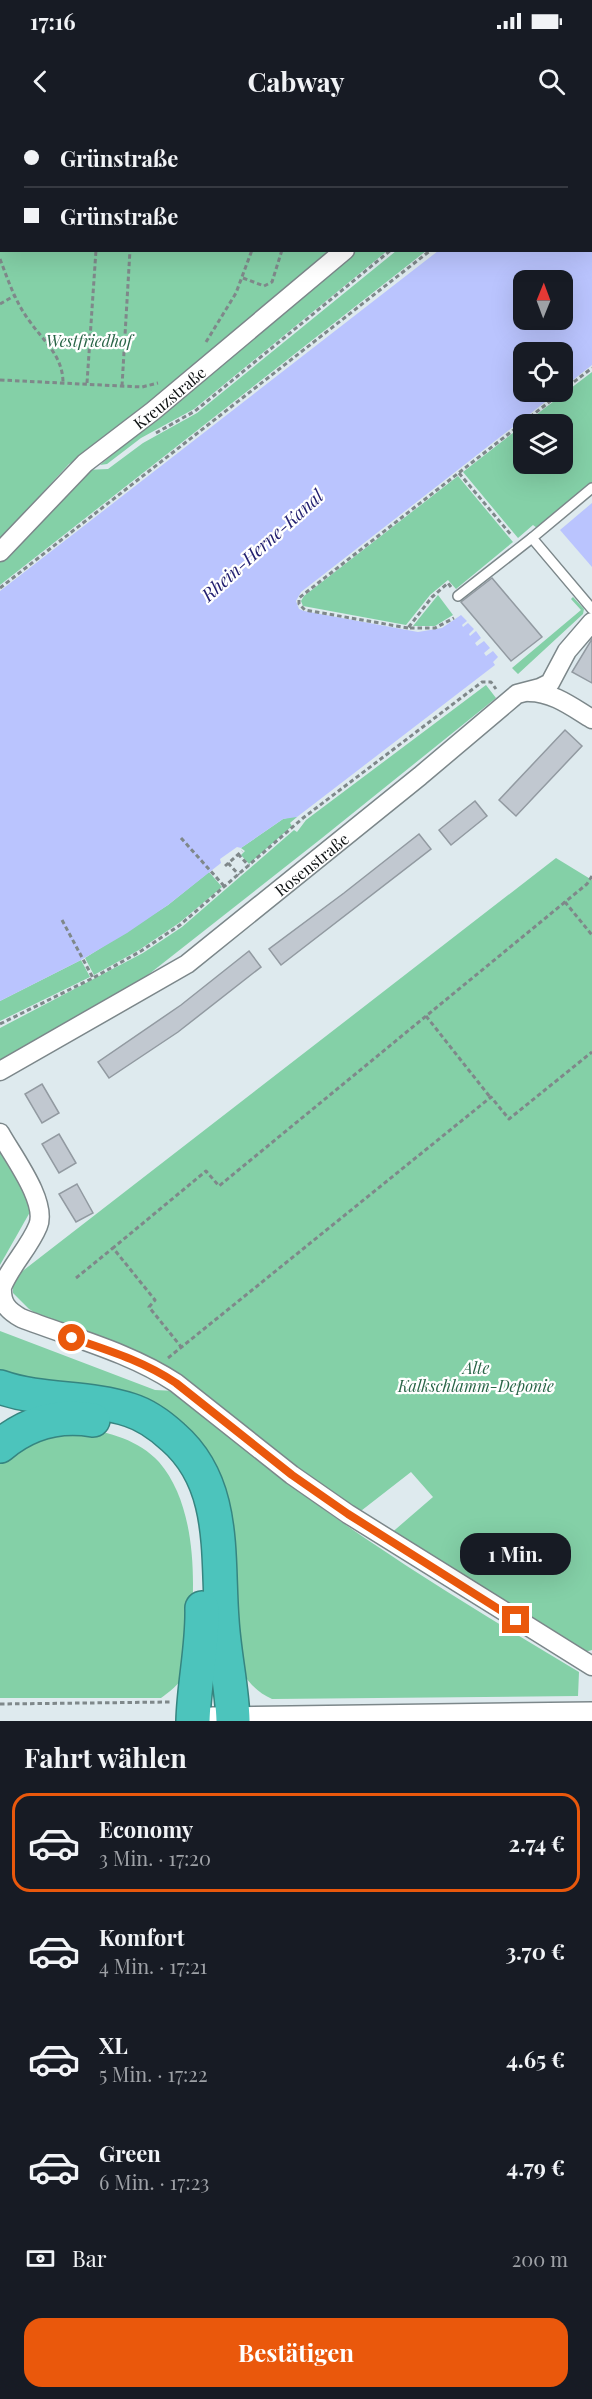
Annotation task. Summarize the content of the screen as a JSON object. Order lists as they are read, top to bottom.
{
  "streets": {
    "street": ["Kreuzstraße", "Rosenstraße"]
  },
  "water": ["Rhein-Herne-Kanal"],
  "parks": ["Westfriedhof", "Alte Kalkschlamm-Deponie"],
  "north": "top",
  "page": {
    "status": "17:16",
    "header": "Cabway",
    "banner": ["Grünstraße", "Grünstraße"],
    "bubble": "1 Min.",
    "heading": "Fahrt wählen",
    "list": [
      {
        "name": "Economy",
        "note": "3 Min. · 17:20",
        "value": "2.74 €"
      },
      {
        "name": "Komfort",
        "note": "4 Min. · 17:21",
        "value": "3.70 €"
      },
      {
        "name": "XL",
        "note": "5 Min. · 17:22",
        "value": "4.65 €"
      },
      {
        "name": "Green",
        "note": "6 Min. · 17:23",
        "value": "4.79 €"
      }
    ],
    "pay": ["Bar", "200 m"],
    "buttons": "Bestätigen"
  }
}
